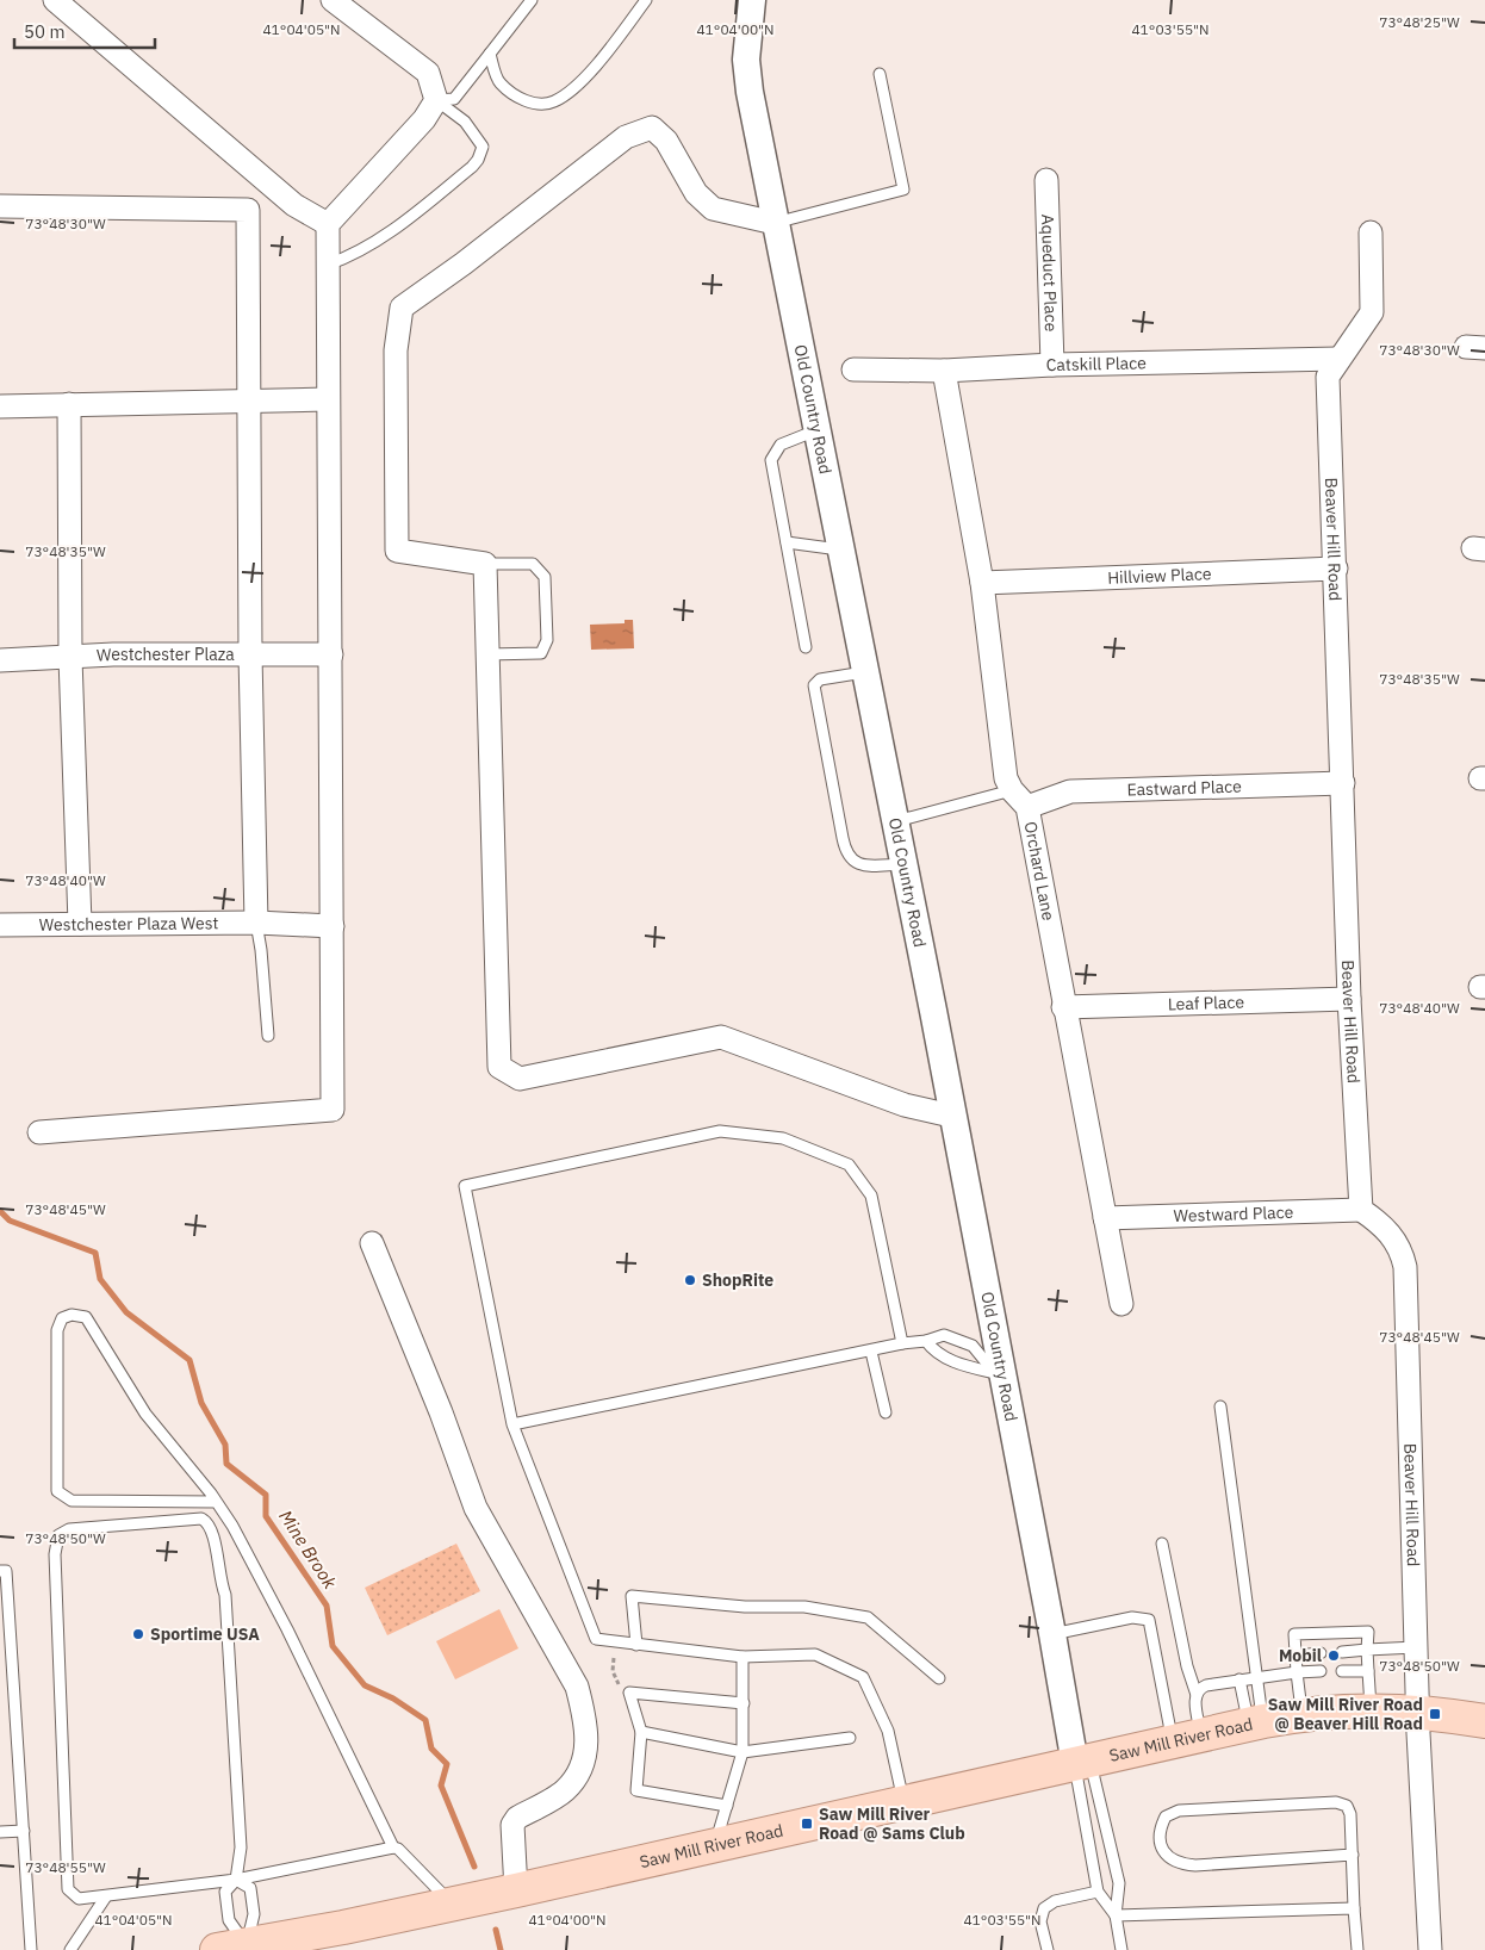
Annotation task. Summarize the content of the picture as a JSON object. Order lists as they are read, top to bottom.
{
  "streets": {
    "main road": ["Saw Mill River Road"],
    "street": [
      "Aqueduct Place",
      "Catskill Place",
      "Old Country Road",
      "Beaver Hill Road",
      "Hillview Place",
      "Westchester Plaza",
      "Eastward Place",
      "Orchard Lane",
      "Westchester Plaza West",
      "Leaf Place",
      "Westward Place"
    ]
  },
  "crossings": [
    ["Aqueduct Place", "Catskill Place"],
    ["Catskill Place", "Beaver Hill Road"],
    ["Catskill Place", "Orchard Lane"],
    ["Old Country Road", "Saw Mill River Road"],
    ["Beaver Hill Road", "Hillview Place"],
    ["Beaver Hill Road", "Eastward Place"],
    ["Beaver Hill Road", "Leaf Place"],
    ["Beaver Hill Road", "Westward Place"],
    ["Beaver Hill Road", "Saw Mill River Road"],
    ["Hillview Place", "Orchard Lane"],
    ["Eastward Place", "Orchard Lane"],
    ["Orchard Lane", "Leaf Place"],
    ["Orchard Lane", "Westward Place"]
  ],
  "water": ["Mine Brook"],
  "places": {
    "other": ["ShopRite", "Sportime USA", "Mobil"],
    "transit": ["Saw Mill River Road @ Beaver Hill Road", "Saw Mill River Road @ Sams Club"]
  },
  "scale_bar": "50 m",
  "coordinates": [
    "73°48'25\"W",
    "41°04'05\"N",
    "41°04'00\"N",
    "41°03'55\"N",
    "73°48'30\"W",
    "73°48'35\"W",
    "73°48'40\"W",
    "73°48'45\"W",
    "73°48'50\"W",
    "73°48'55\"W"
  ]
}
